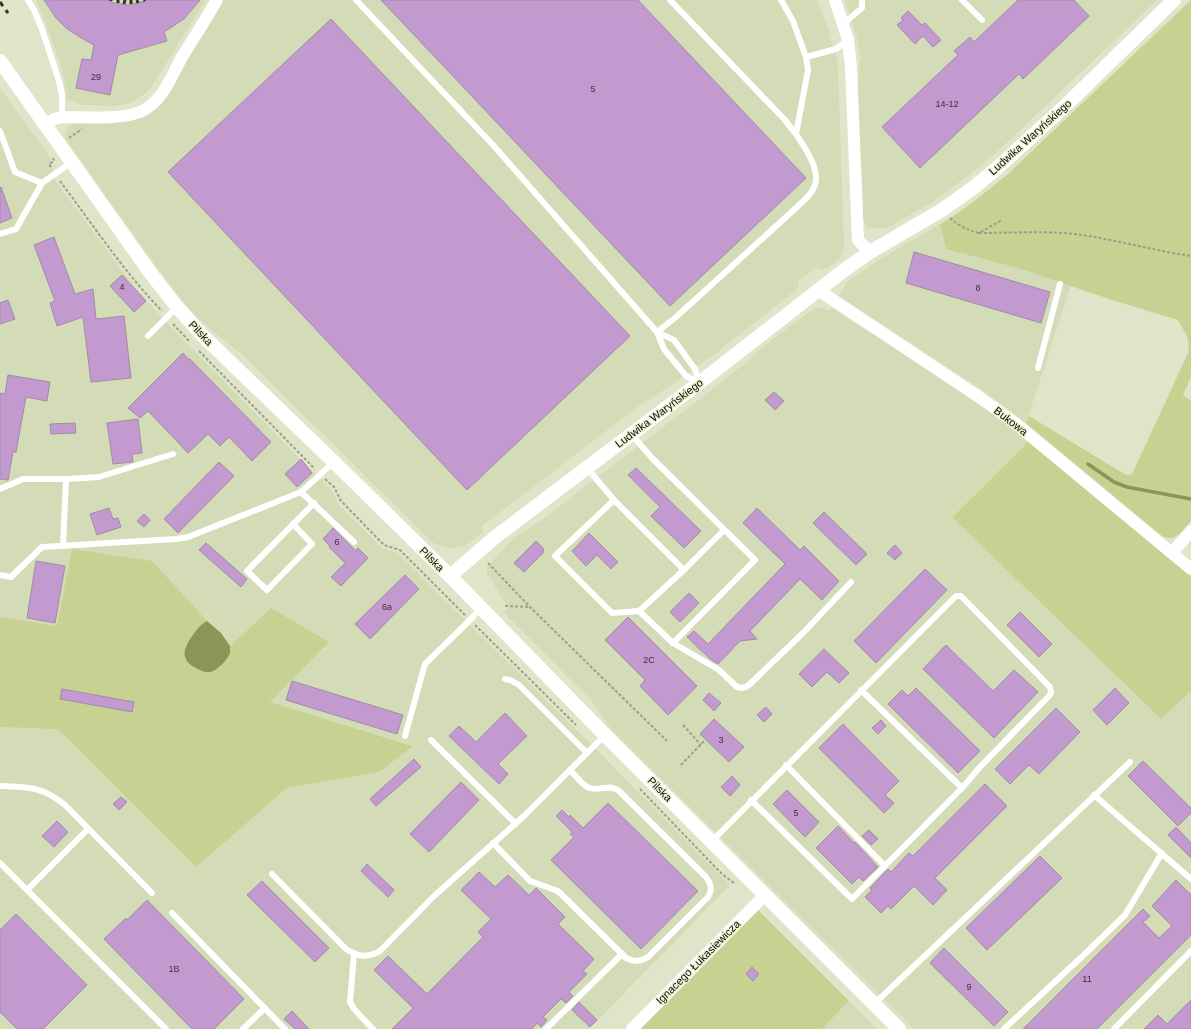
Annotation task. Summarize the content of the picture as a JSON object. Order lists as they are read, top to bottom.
{
  "streets": {
    "street": [
      "Ludwika Waryńskiego",
      "Pilska",
      "Bukowa",
      "Ignacego Łukasiewicza"
    ]
  },
  "crossings": [
    ["Ludwika Waryńskiego", "Pilska"],
    ["Ludwika Waryńskiego", "Bukowa"],
    ["Pilska", "Ignacego Łukasiewicza"]
  ],
  "house_numbers": [
    "29",
    "5",
    "14-12",
    "4",
    "8",
    "6",
    "6a",
    "2C",
    "3",
    "5",
    "1B",
    "11",
    "9"
  ]
}
